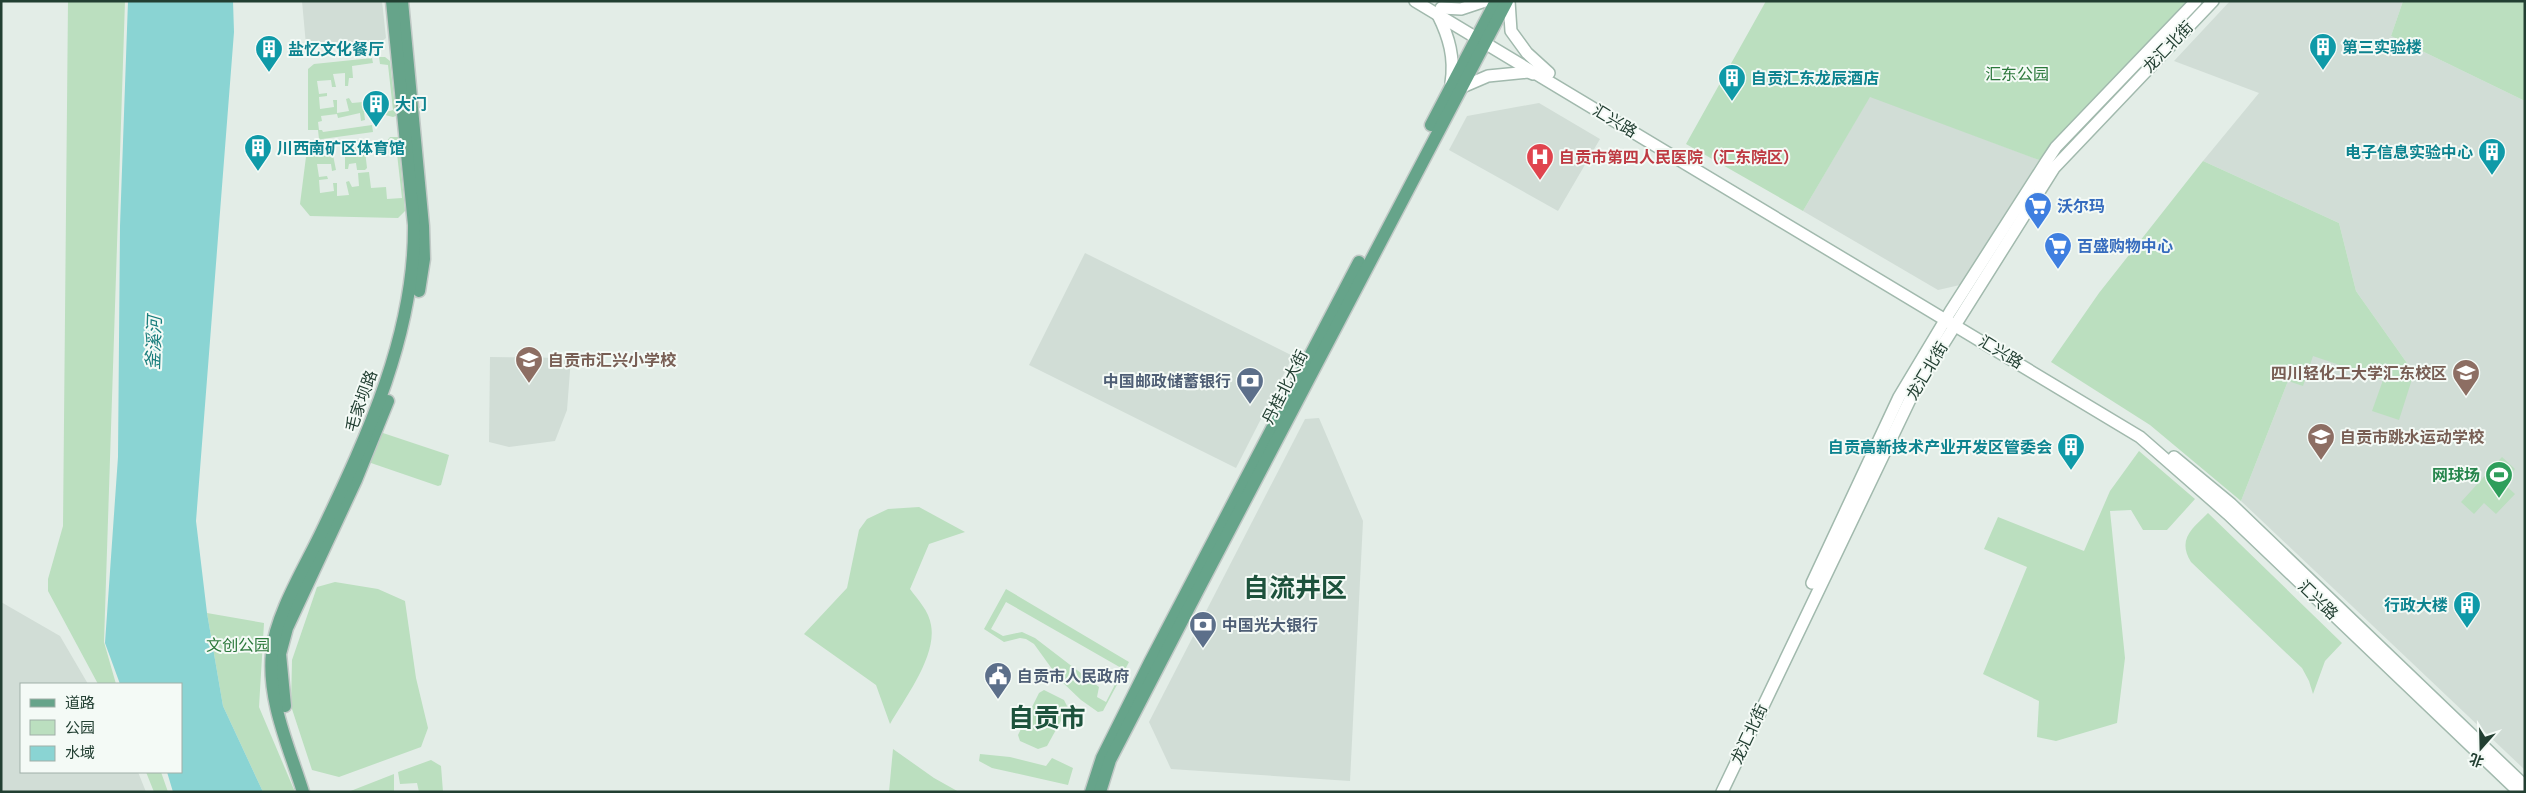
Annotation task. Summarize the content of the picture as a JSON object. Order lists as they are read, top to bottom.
{
  "streets": {
    "main road": [
      "龙汇北街",
      "汇兴路",
      "丹桂北大街",
      "毛家坝路"
    ]
  },
  "crossings": [
    ["龙汇北街", "汇兴路"]
  ],
  "districts": ["自流井区", "自贡市"],
  "water": ["釜溪河"],
  "parks": ["汇东公园", "文创公园"],
  "places": {
    "building": [
      "第三实验楼",
      "盐忆文化餐厅",
      "自贡汇东龙辰酒店",
      "大门",
      "川西南矿区体育馆",
      "电子信息实验中心",
      "自贡高新技术产业开发区管委会",
      "行政大楼"
    ],
    "hospital": ["自贡市第四人民医院（汇东院区）"],
    "supermarket": ["沃尔玛", "百盛购物中心"],
    "school or university": ["自贡市汇兴小学校", "四川轻化工大学汇东校区", "自贡市跳水运动学校"],
    "bank": ["中国邮政储蓄银行", "中国光大银行"],
    "sports": ["网球场"],
    "public building": ["自贡市人民政府"]
  },
  "legend": ["道路", "公园", "水域"],
  "north": "bottom"
}
